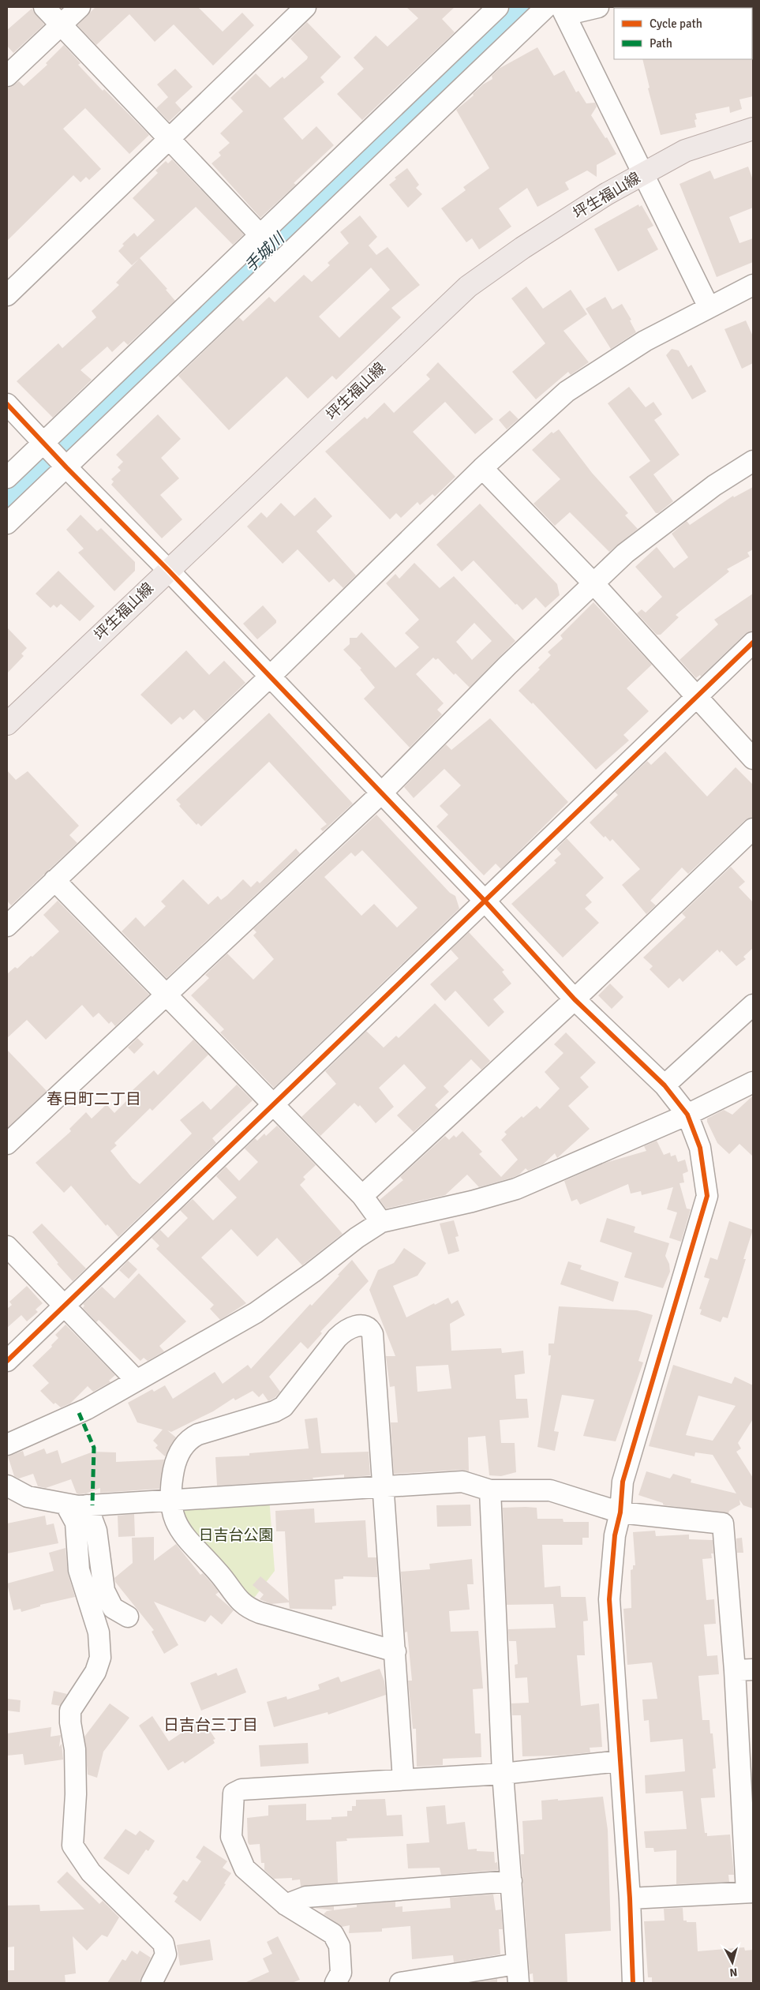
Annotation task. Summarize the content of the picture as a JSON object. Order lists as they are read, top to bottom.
{
  "streets": {
    "main road": ["坪生福山線"]
  },
  "districts": ["春日町二丁目", "日吉台三丁目"],
  "water": ["手城川"],
  "parks": ["日吉台公園"],
  "legend": ["Cycle path", "Path"],
  "north": "bottom"
}
